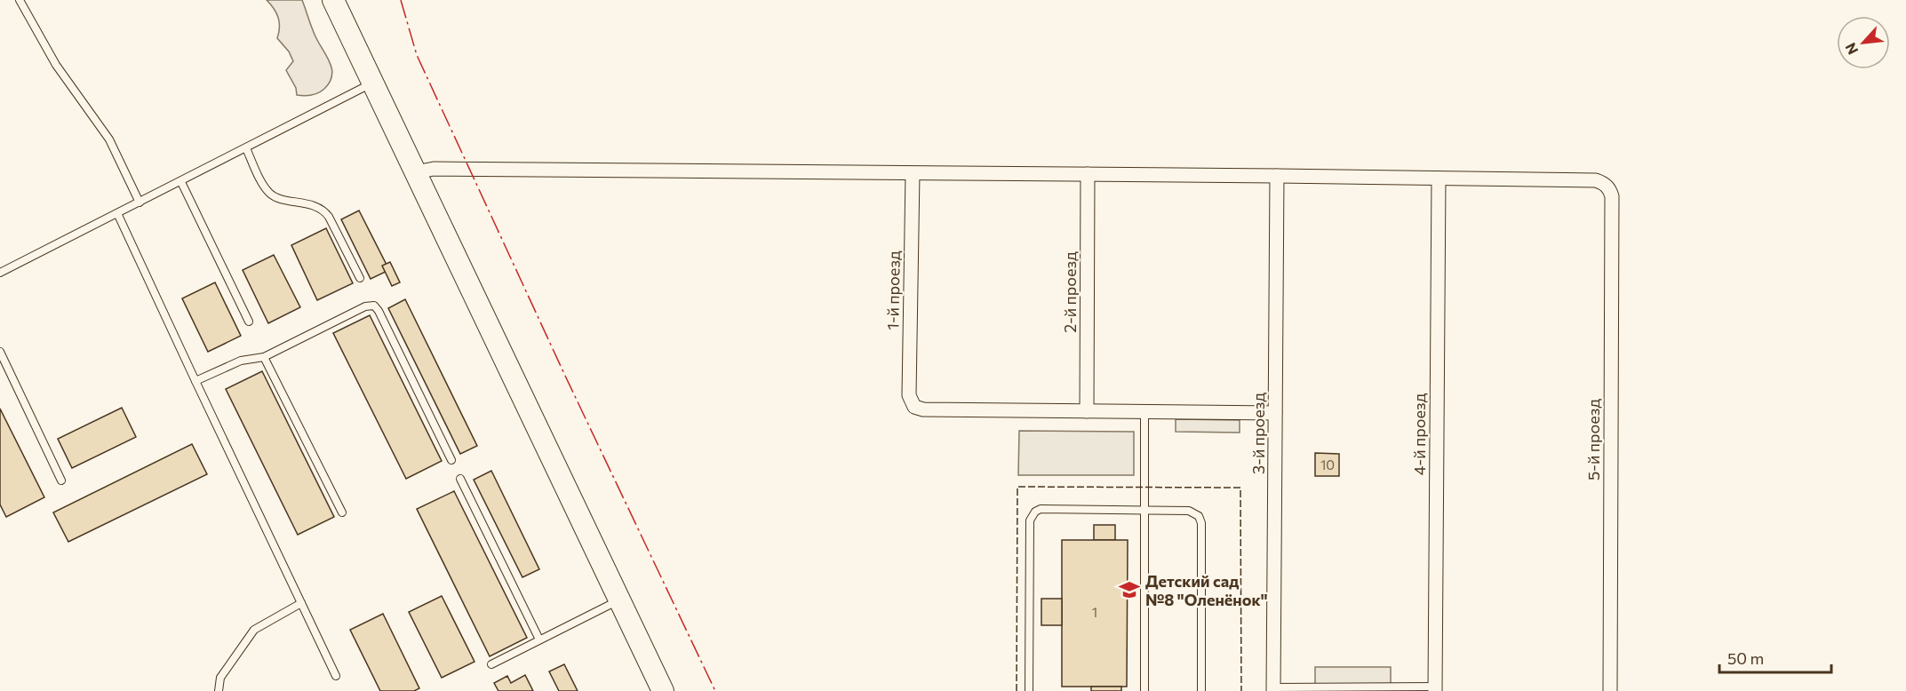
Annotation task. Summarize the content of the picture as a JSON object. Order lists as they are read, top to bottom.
{
  "streets": {
    "street": [
      "1-й проезд",
      "2-й проезд",
      "3-й проезд",
      "4-й проезд",
      "5-й проезд"
    ]
  },
  "crossings": [
    ["1-й проезд", "2-й проезд"],
    ["4-й проезд", "5-й проезд"]
  ],
  "places": {
    "school or university": ["Детский сад №8 \"Оленёнок\""]
  },
  "house_numbers": ["10", "1"],
  "scale_bar": "50 m",
  "north": "bottom left"
}
